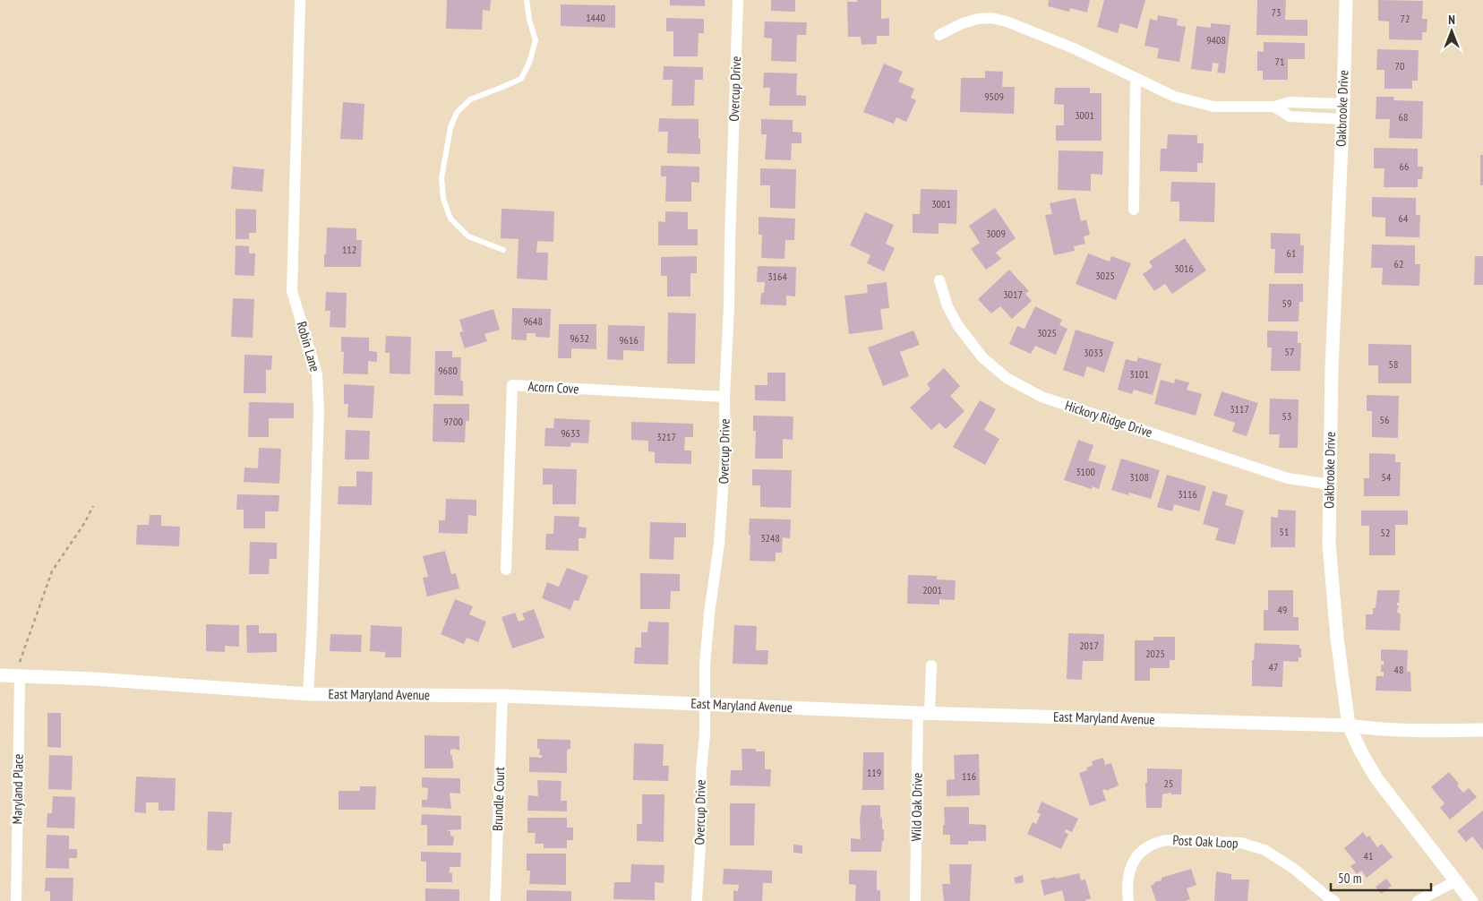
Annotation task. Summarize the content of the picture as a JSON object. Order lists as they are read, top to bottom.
{
  "streets": {
    "street": [
      "Overcup Drive",
      "Oakbrooke Drive",
      "Robin Lane",
      "Acorn Cove",
      "Hickory Ridge Drive",
      "East Maryland Avenue",
      "Maryland Place",
      "Brundle Court",
      "Wild Oak Drive",
      "Post Oak Loop"
    ]
  },
  "crossings": [
    ["Overcup Drive", "Acorn Cove"],
    ["Overcup Drive", "East Maryland Avenue"],
    ["Oakbrooke Drive", "Hickory Ridge Drive"],
    ["Oakbrooke Drive", "East Maryland Avenue"],
    ["Robin Lane", "East Maryland Avenue"],
    ["East Maryland Avenue", "Maryland Place"],
    ["East Maryland Avenue", "Brundle Court"],
    ["East Maryland Avenue", "Wild Oak Drive"]
  ],
  "house_numbers": [
    "73",
    "1440",
    "72",
    "9408",
    "71",
    "70",
    "9509",
    "3001",
    "68",
    "66",
    "3001",
    "64",
    "3009",
    "112",
    "61",
    "62",
    "3016",
    "3025",
    "3164",
    "3017",
    "59",
    "9648",
    "3025",
    "9632",
    "9616",
    "57",
    "3033",
    "58",
    "9680",
    "3101",
    "3117",
    "53",
    "56",
    "9700",
    "9633",
    "3217",
    "3100",
    "3108",
    "54",
    "3116",
    "51",
    "52",
    "3248",
    "2001",
    "49",
    "2017",
    "2025",
    "47",
    "48",
    "119",
    "116",
    "25",
    "41"
  ],
  "scale_bar": "50 m",
  "north": "top"
}
